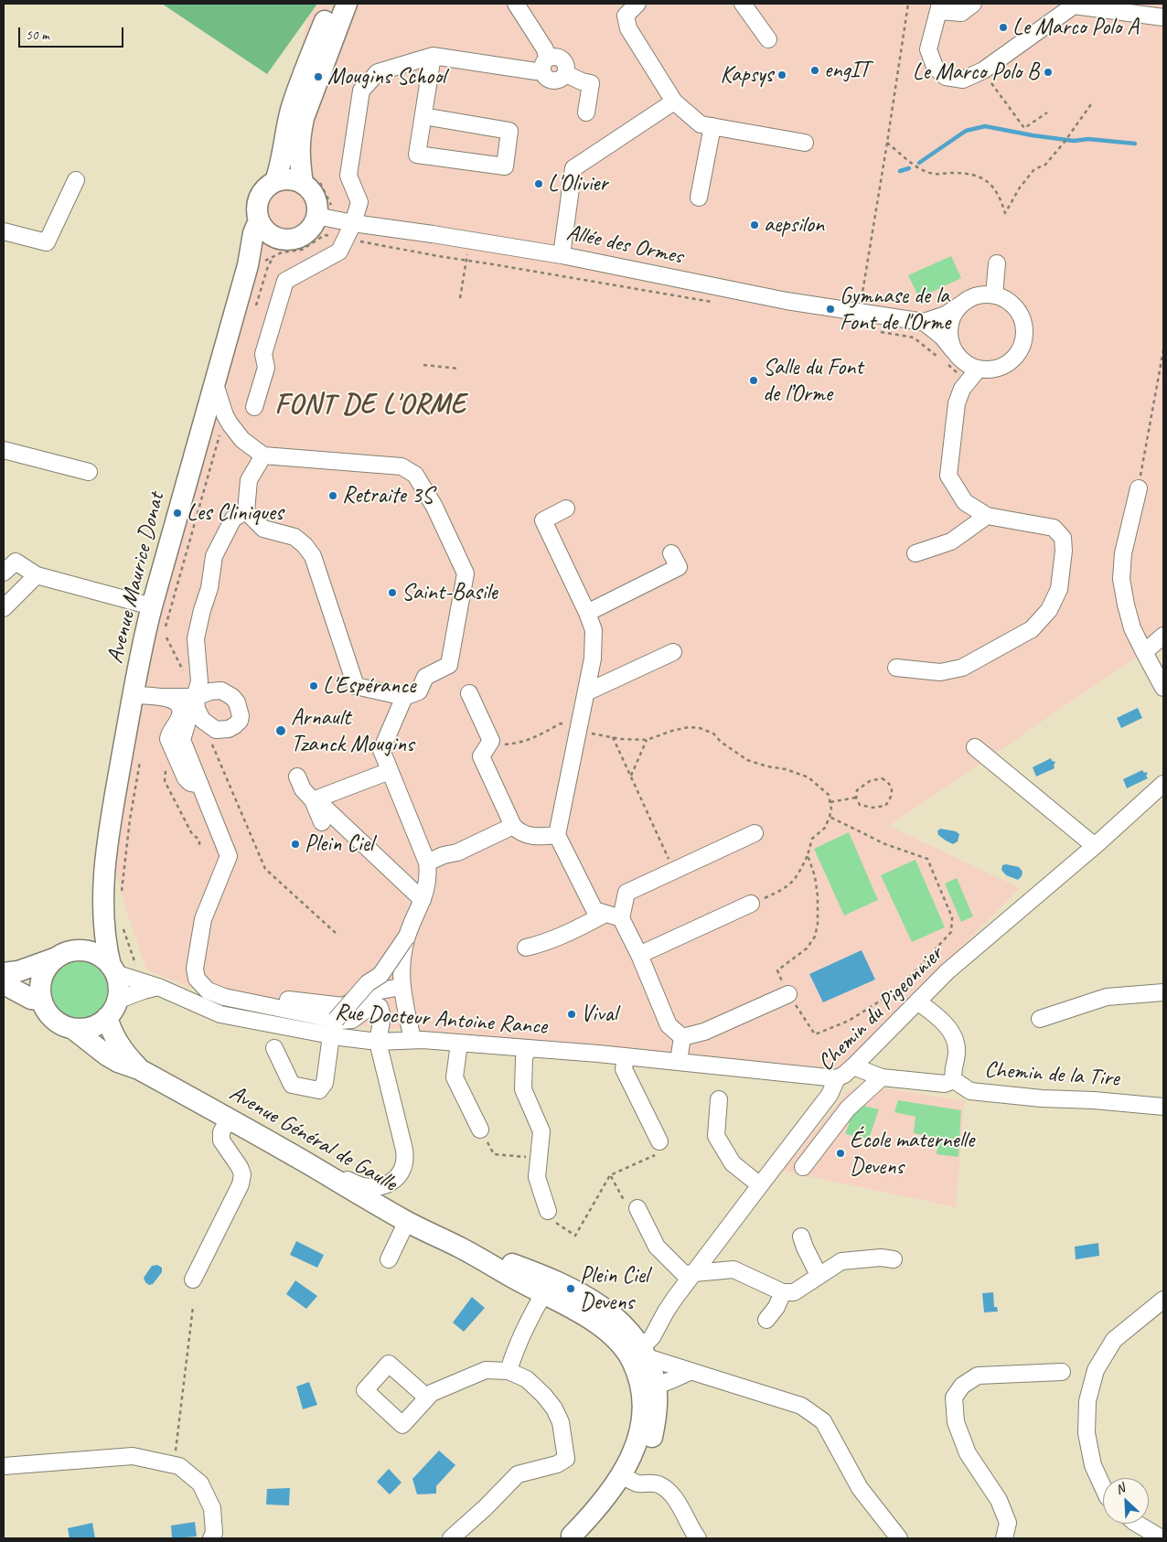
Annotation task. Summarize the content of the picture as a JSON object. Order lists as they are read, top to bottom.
{
  "streets": {
    "main road": ["Avenue Maurice Donat", "Avenue Général de Gaulle"],
    "street": [
      "Allée des Ormes",
      "Chemin du Pigeonnier",
      "Rue Docteur Antoine Rance",
      "Chemin de la Tire"
    ]
  },
  "crossings": [
    ["Allée des Ormes", "Avenue Maurice Donat"],
    ["Avenue Maurice Donat", "Rue Docteur Antoine Rance"],
    ["Avenue Maurice Donat", "Avenue Général de Gaulle"],
    ["Chemin du Pigeonnier", "Rue Docteur Antoine Rance"],
    ["Chemin du Pigeonnier", "Chemin de la Tire"],
    ["Chemin du Pigeonnier", "Avenue Général de Gaulle"],
    ["Rue Docteur Antoine Rance", "Avenue Général de Gaulle"]
  ],
  "districts": ["FONT DE L'ORME"],
  "places": [
    "Le Marco Polo A",
    "engIT",
    "Le Marco Polo B",
    "Kapsys",
    "Mougins School",
    "L'Olivier",
    "aepsilon",
    "Gymnase de la Font de l'Orme",
    "Salle du Font de l’Orme",
    "Retraite 3S",
    "Les Cliniques",
    "Saint-Basile",
    "L'Espérance",
    "Arnault Tzanck Mougins",
    "Plein Ciel",
    "Vival",
    "École maternelle Devens",
    "Plein Ciel Devens"
  ],
  "scale_bar": "50 m",
  "north": "top left"
}
